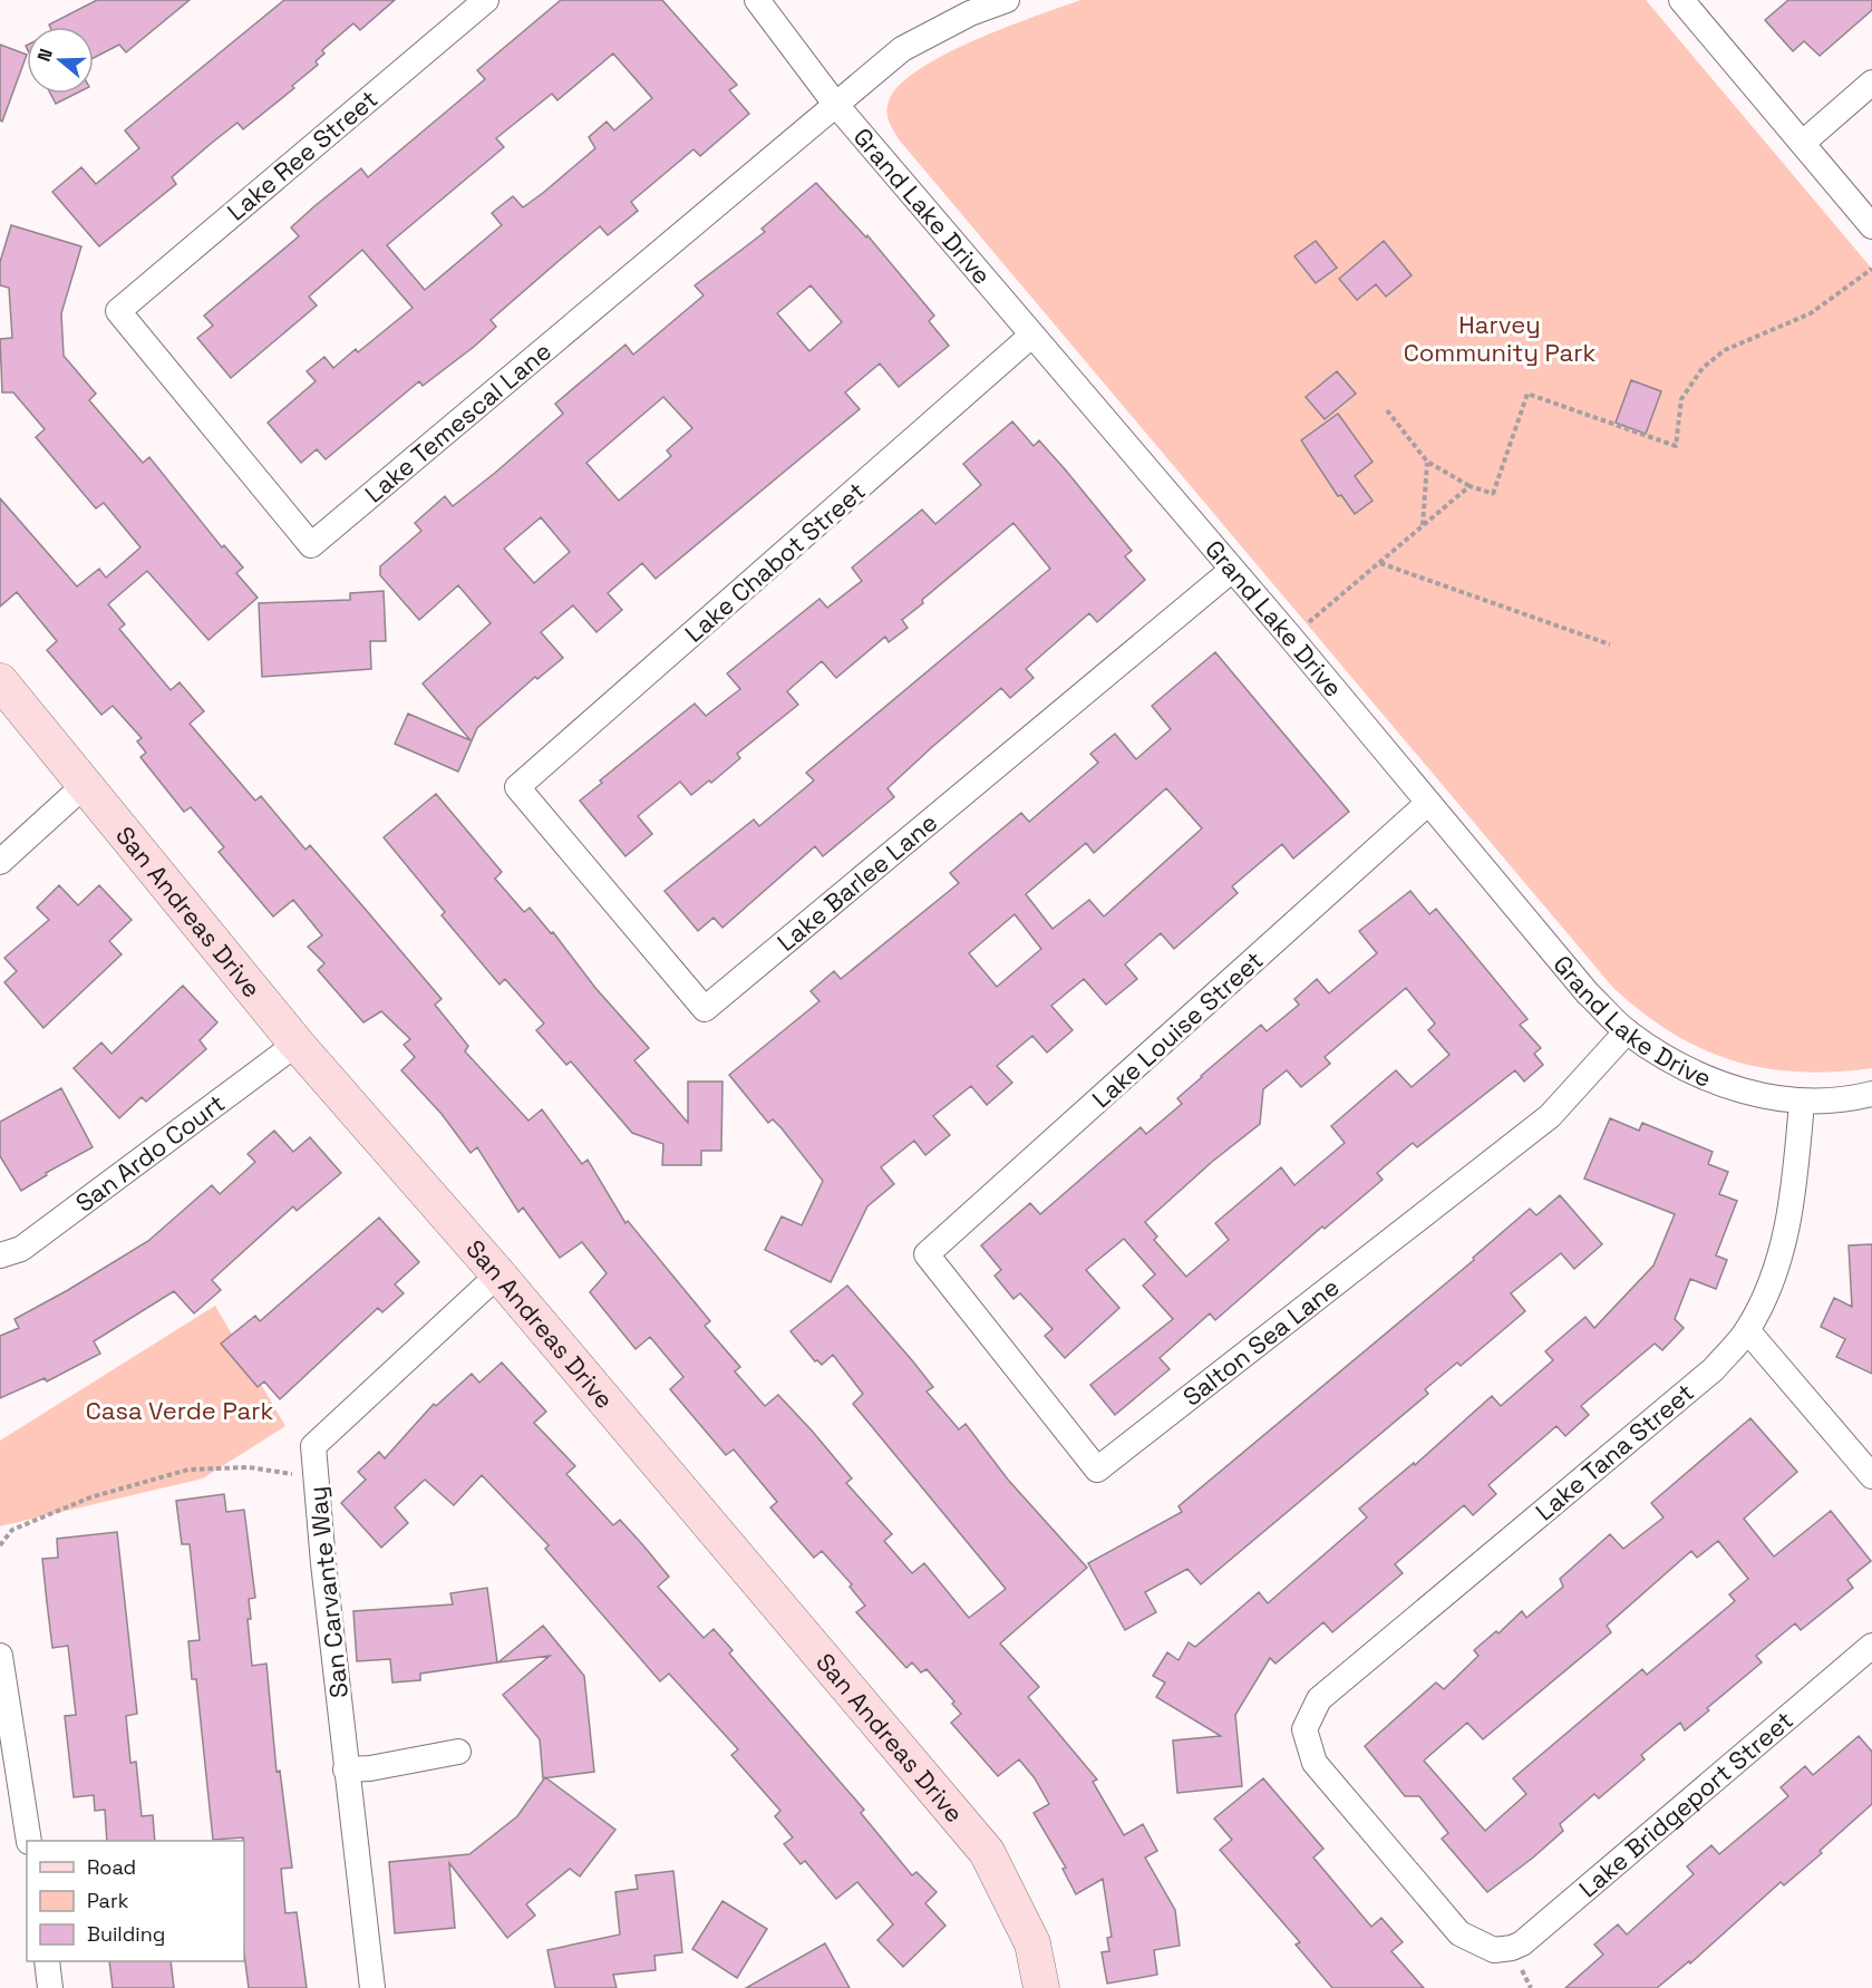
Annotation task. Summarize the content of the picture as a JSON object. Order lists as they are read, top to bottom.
{
  "streets": {
    "street": [
      "Lake Ree Street",
      "Grand Lake Drive",
      "Lake Temescal Lane",
      "Lake Chabot Street",
      "Lake Barlee Lane",
      "San Andreas Drive",
      "Lake Louise Street",
      "San Ardo Court",
      "Salton Sea Lane",
      "Lake Tana Street",
      "San Carvante Way",
      "Lake Bridgeport Street"
    ]
  },
  "crossings": [
    ["Lake Ree Street", "Lake Temescal Lane"],
    ["Grand Lake Drive", "Lake Temescal Lane"],
    ["Grand Lake Drive", "Lake Chabot Street"],
    ["Grand Lake Drive", "Lake Barlee Lane"],
    ["Grand Lake Drive", "Lake Louise Street"],
    ["Grand Lake Drive", "Salton Sea Lane"],
    ["Grand Lake Drive", "Lake Tana Street"],
    ["Lake Chabot Street", "Lake Barlee Lane"],
    ["San Andreas Drive", "San Ardo Court"],
    ["San Andreas Drive", "San Carvante Way"],
    ["Lake Louise Street", "Salton Sea Lane"],
    ["Lake Tana Street", "Lake Bridgeport Street"]
  ],
  "parks": ["Harvey Community Park", "Casa Verde Park"],
  "legend": ["Road", "Park", "Building"],
  "north": "left"
}
